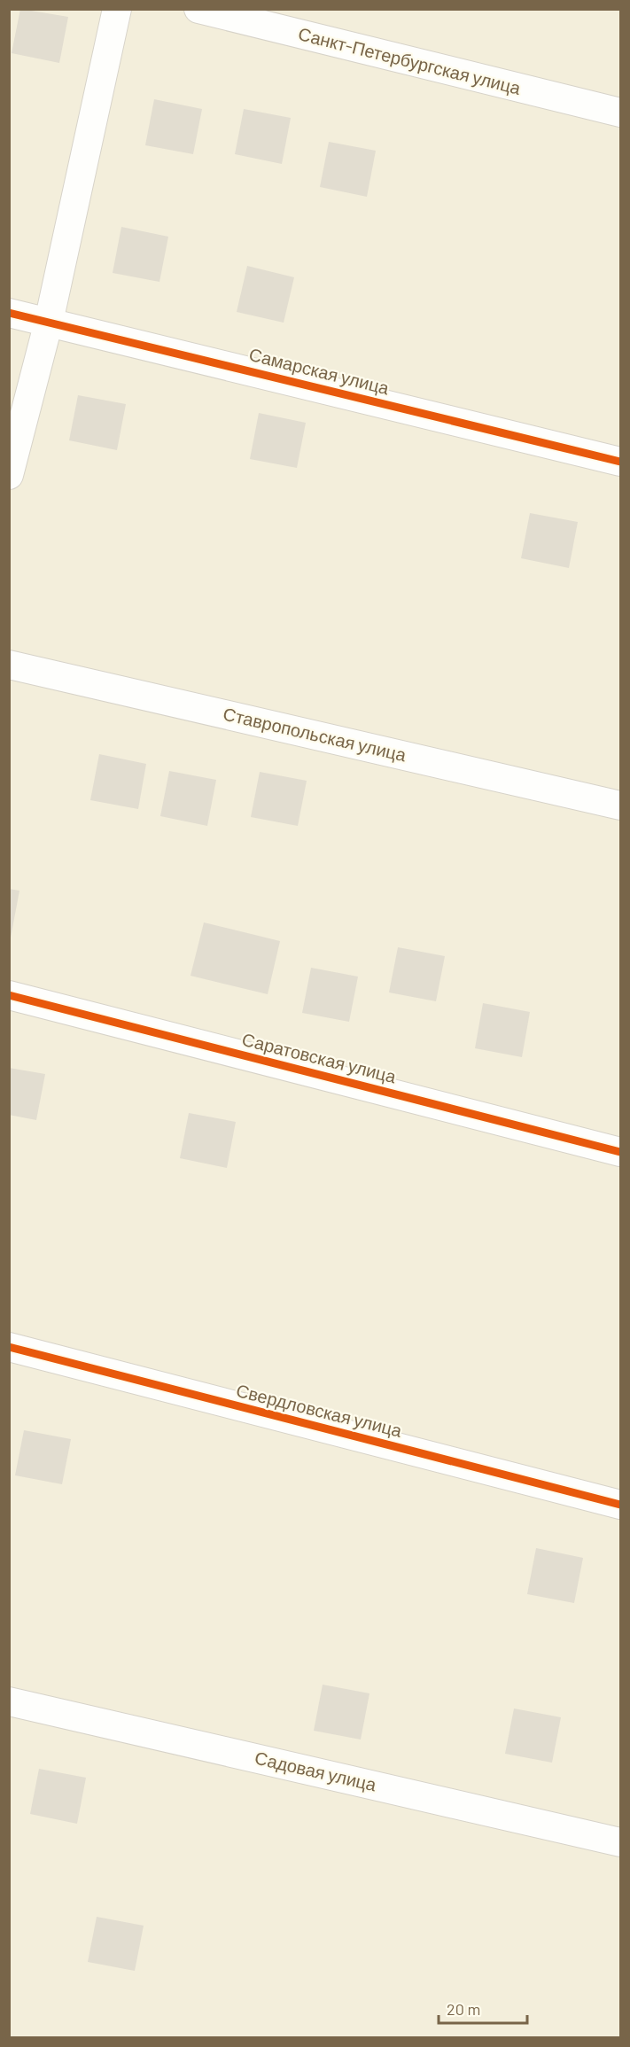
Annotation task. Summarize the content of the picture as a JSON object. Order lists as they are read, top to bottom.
{
  "streets": {
    "street": [
      "Санкт-Петербургская улица",
      "Самарская улица",
      "Ставропольская улица",
      "Саратовская улица",
      "Свердловская улица",
      "Садовая улица"
    ]
  },
  "scale_bar": "20 m"
}
